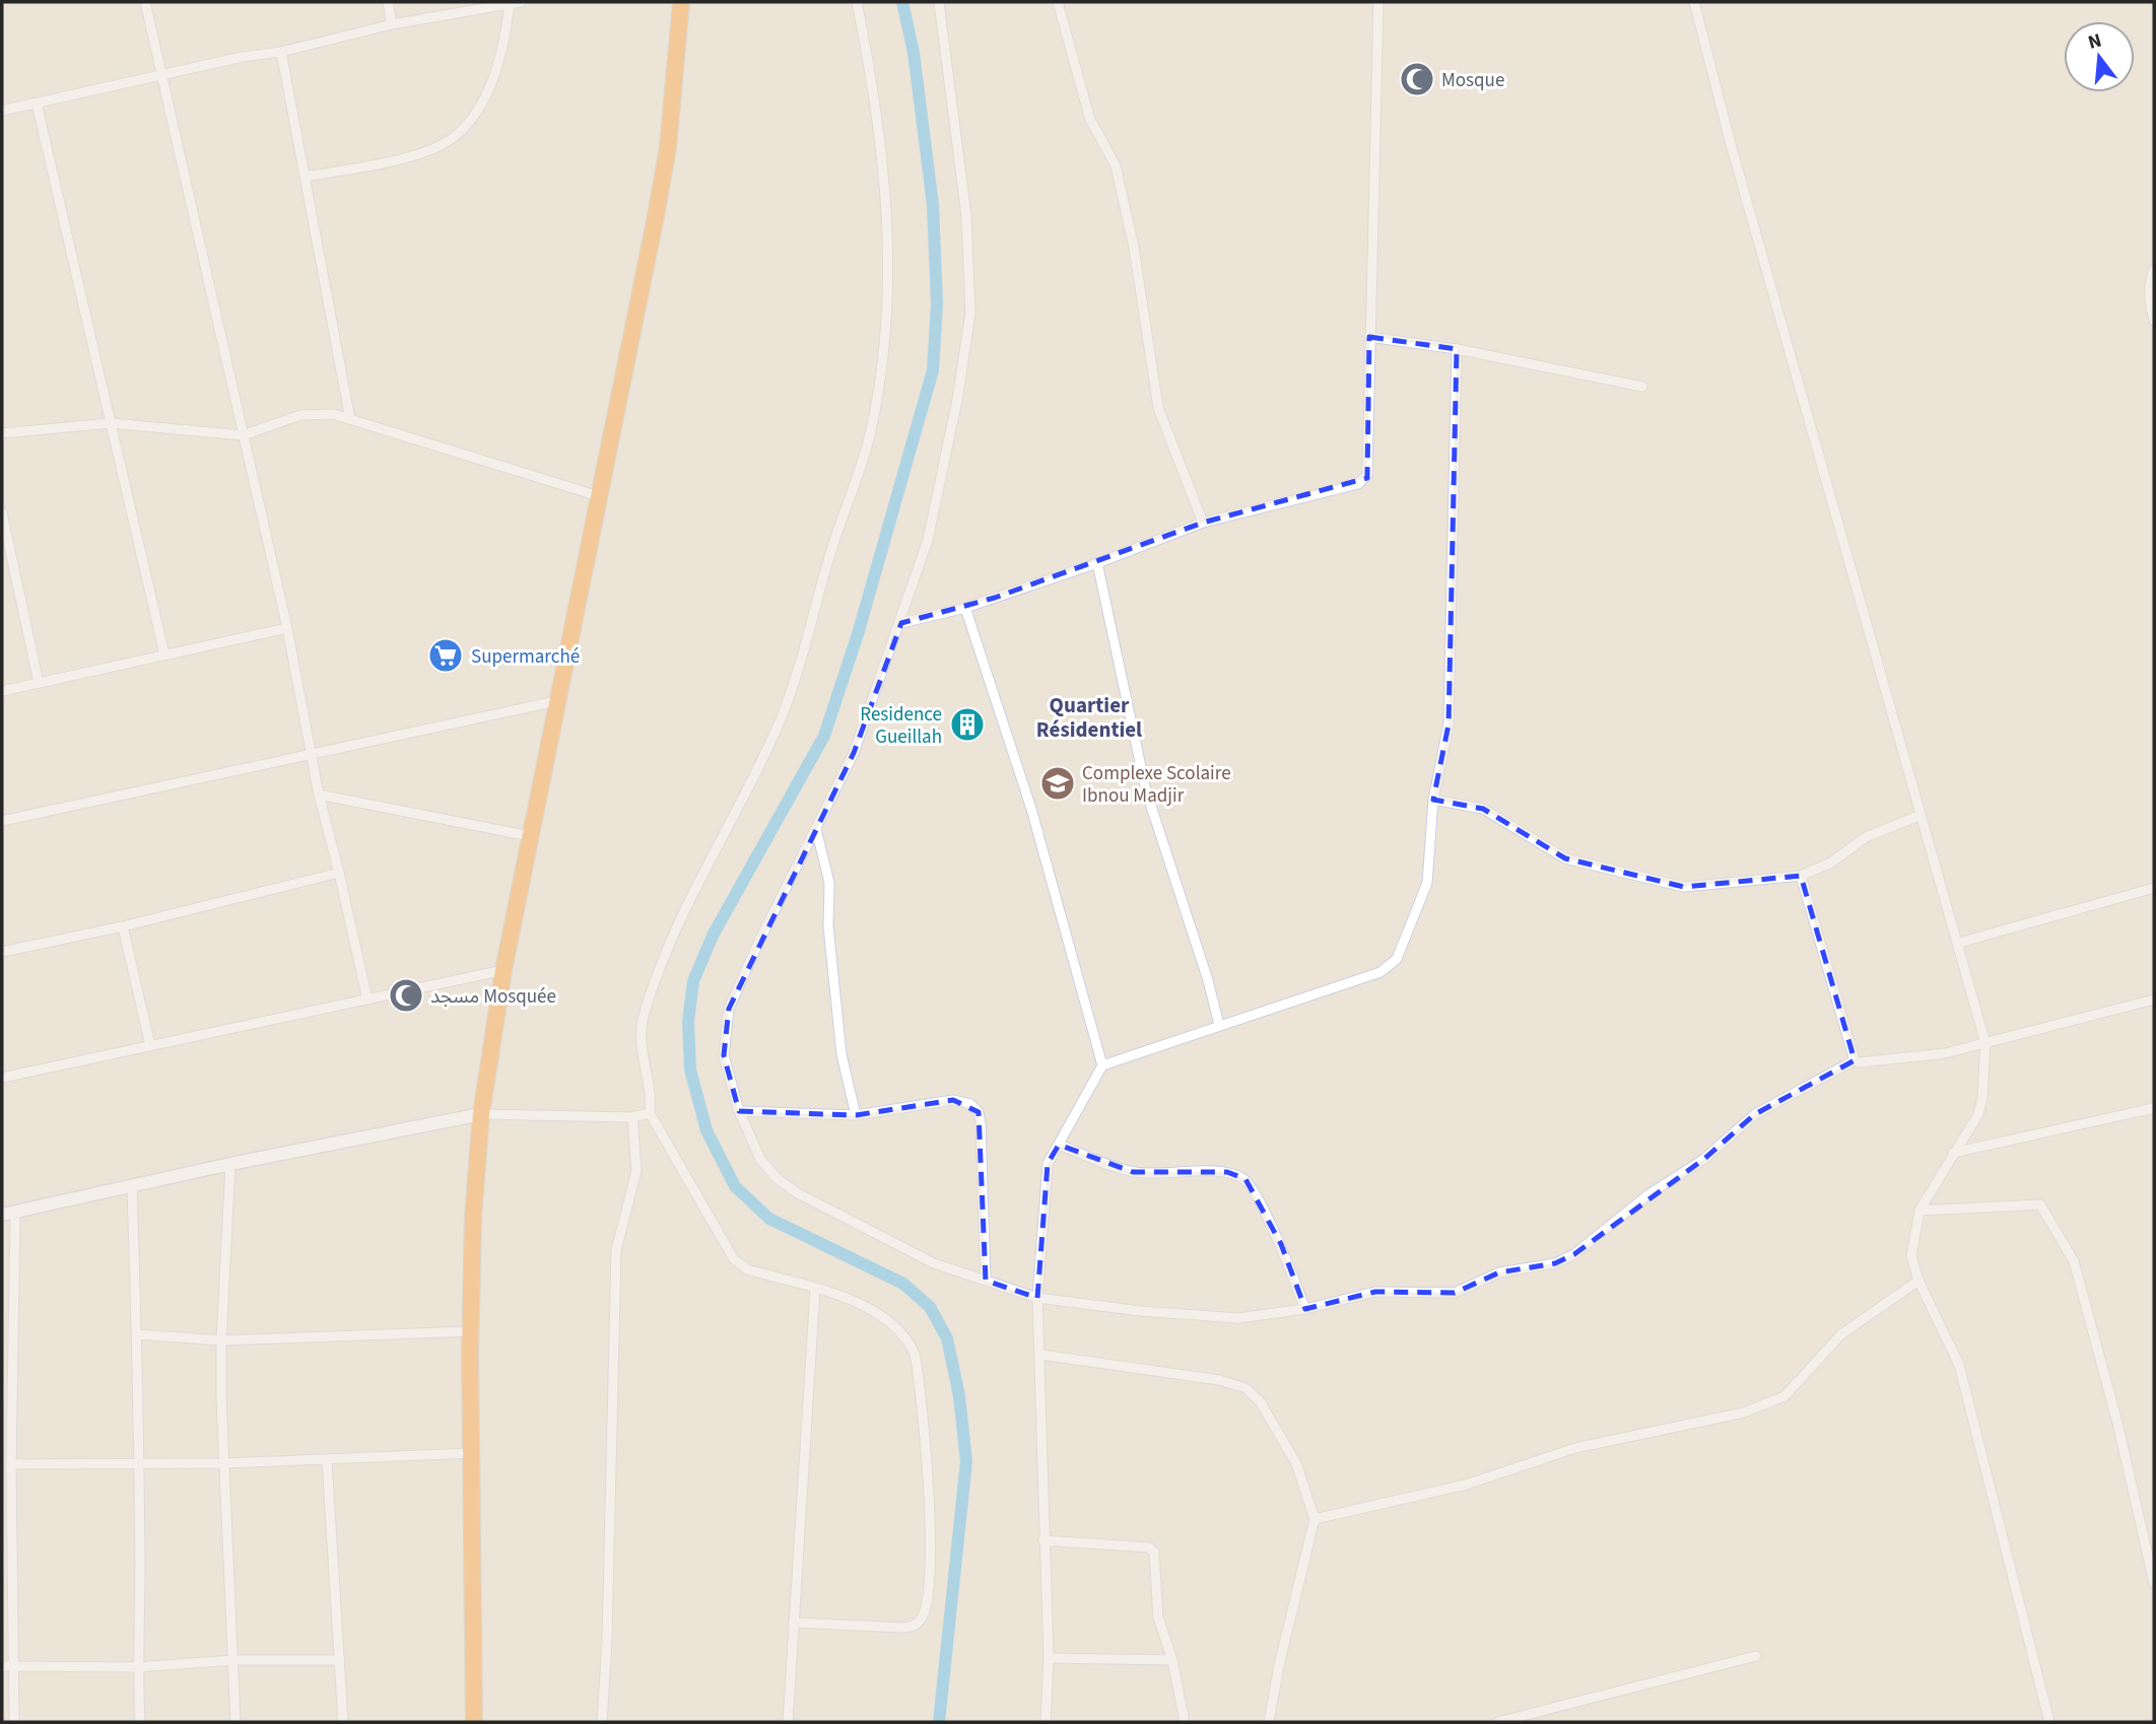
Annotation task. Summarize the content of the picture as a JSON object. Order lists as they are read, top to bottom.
{
  "districts": ["Quartier Résidentiel"],
  "places": {
    "mosque": ["Mosque", "مسجد Mosquée"],
    "supermarket": ["Supermarché"],
    "building": ["Residence Gueillah"],
    "school or university": ["Complexe Scolaire Ibnou Madjir"]
  },
  "north": "top"
}
